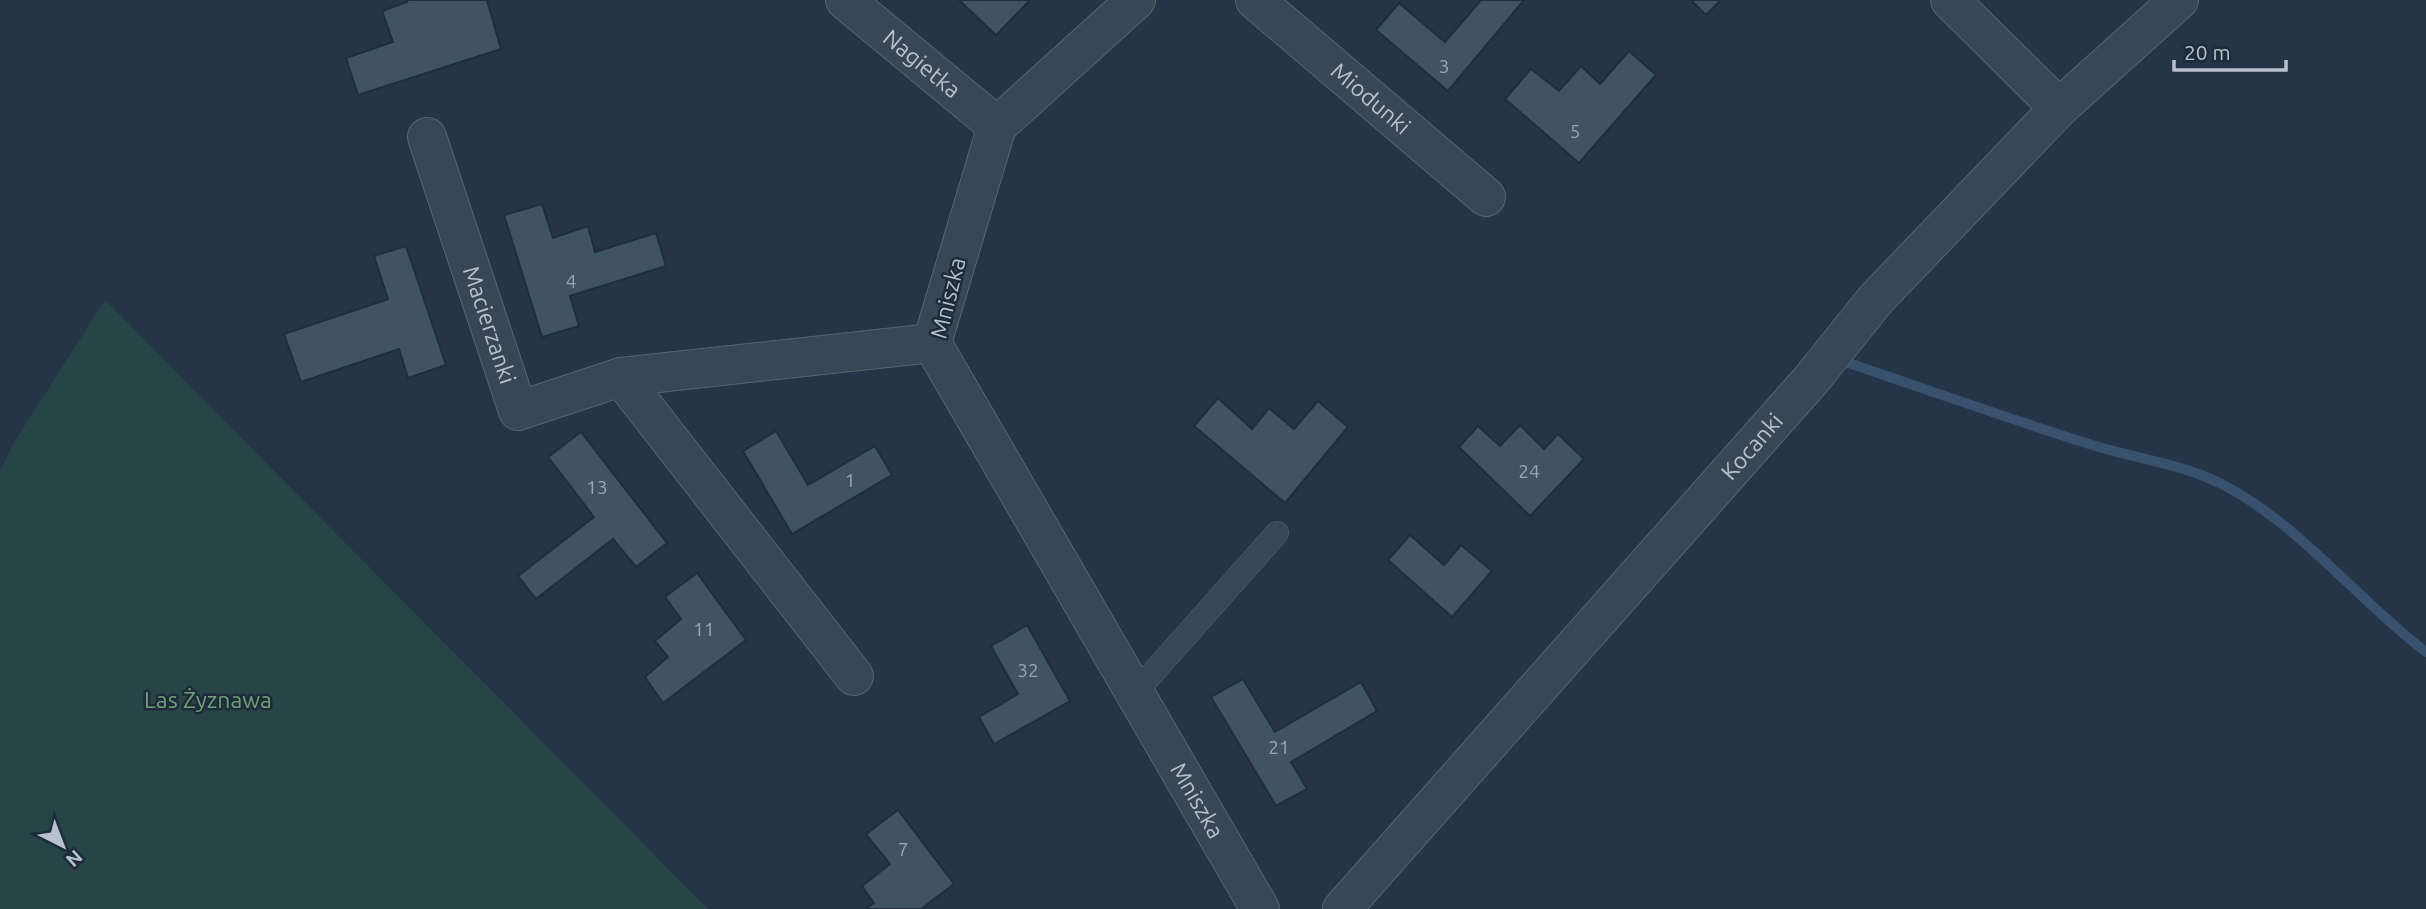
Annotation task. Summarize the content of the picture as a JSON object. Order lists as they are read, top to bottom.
{
  "streets": {
    "street": [
      "Nagietka",
      "Miodunki",
      "Mniszka",
      "Macierzanki",
      "Kocanki"
    ]
  },
  "crossings": [
    ["Nagietka", "Mniszka"],
    ["Mniszka", "Macierzanki"]
  ],
  "parks": ["Las Żyznawa"],
  "house_numbers": [
    "3",
    "5",
    "4",
    "24",
    "1",
    "13",
    "11",
    "32",
    "21",
    "7"
  ],
  "scale_bar": "20 m",
  "north": "bottom right"
}
